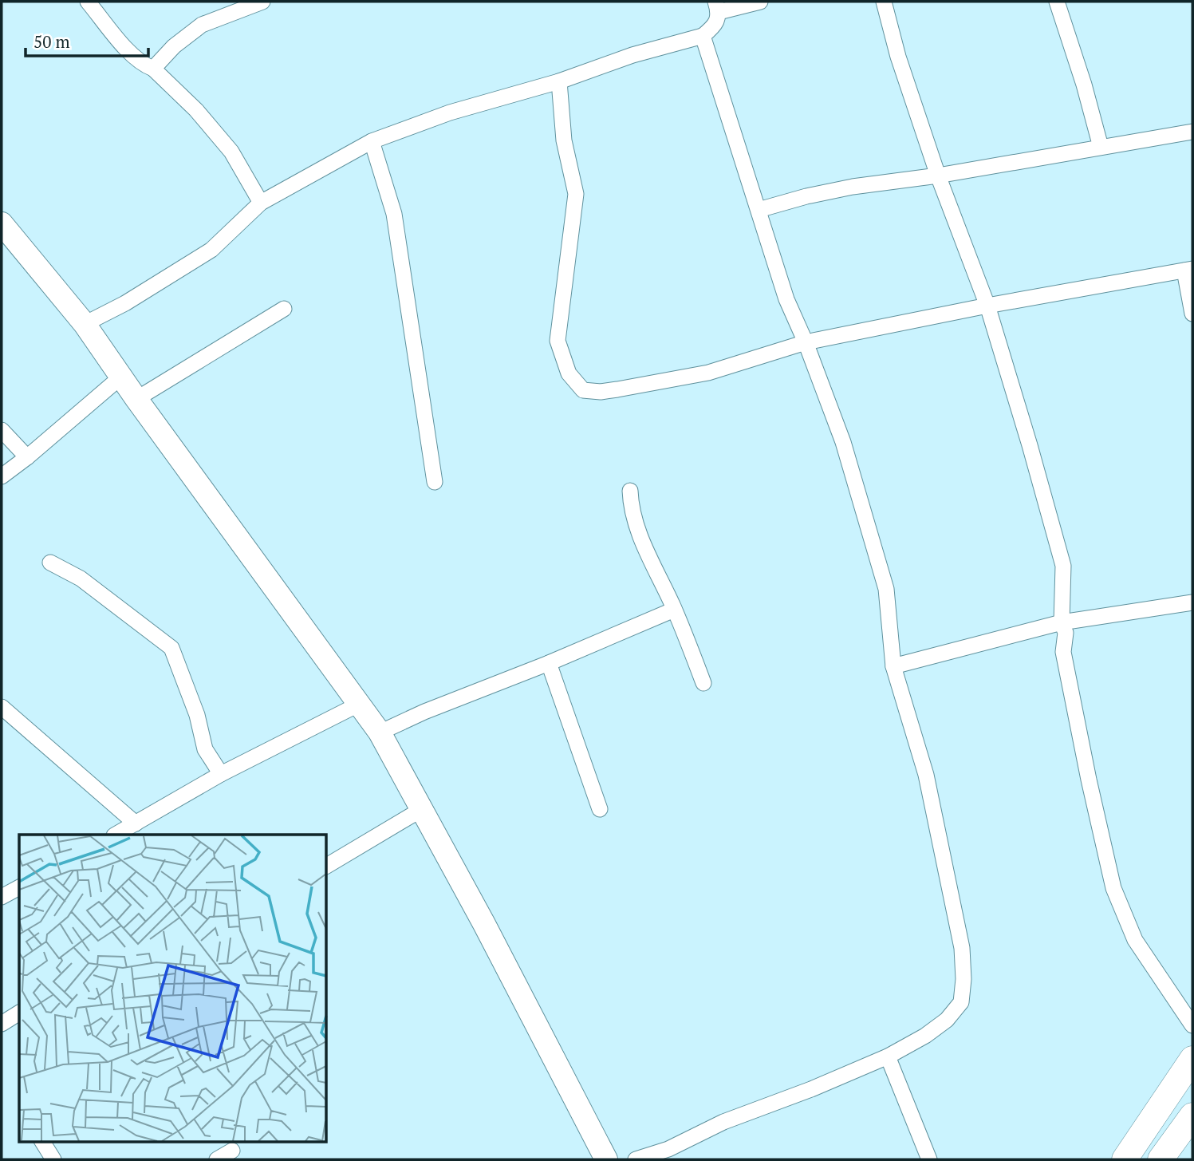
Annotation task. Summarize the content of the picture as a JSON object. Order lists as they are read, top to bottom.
{
  "scale_bar": "50 m"
}
